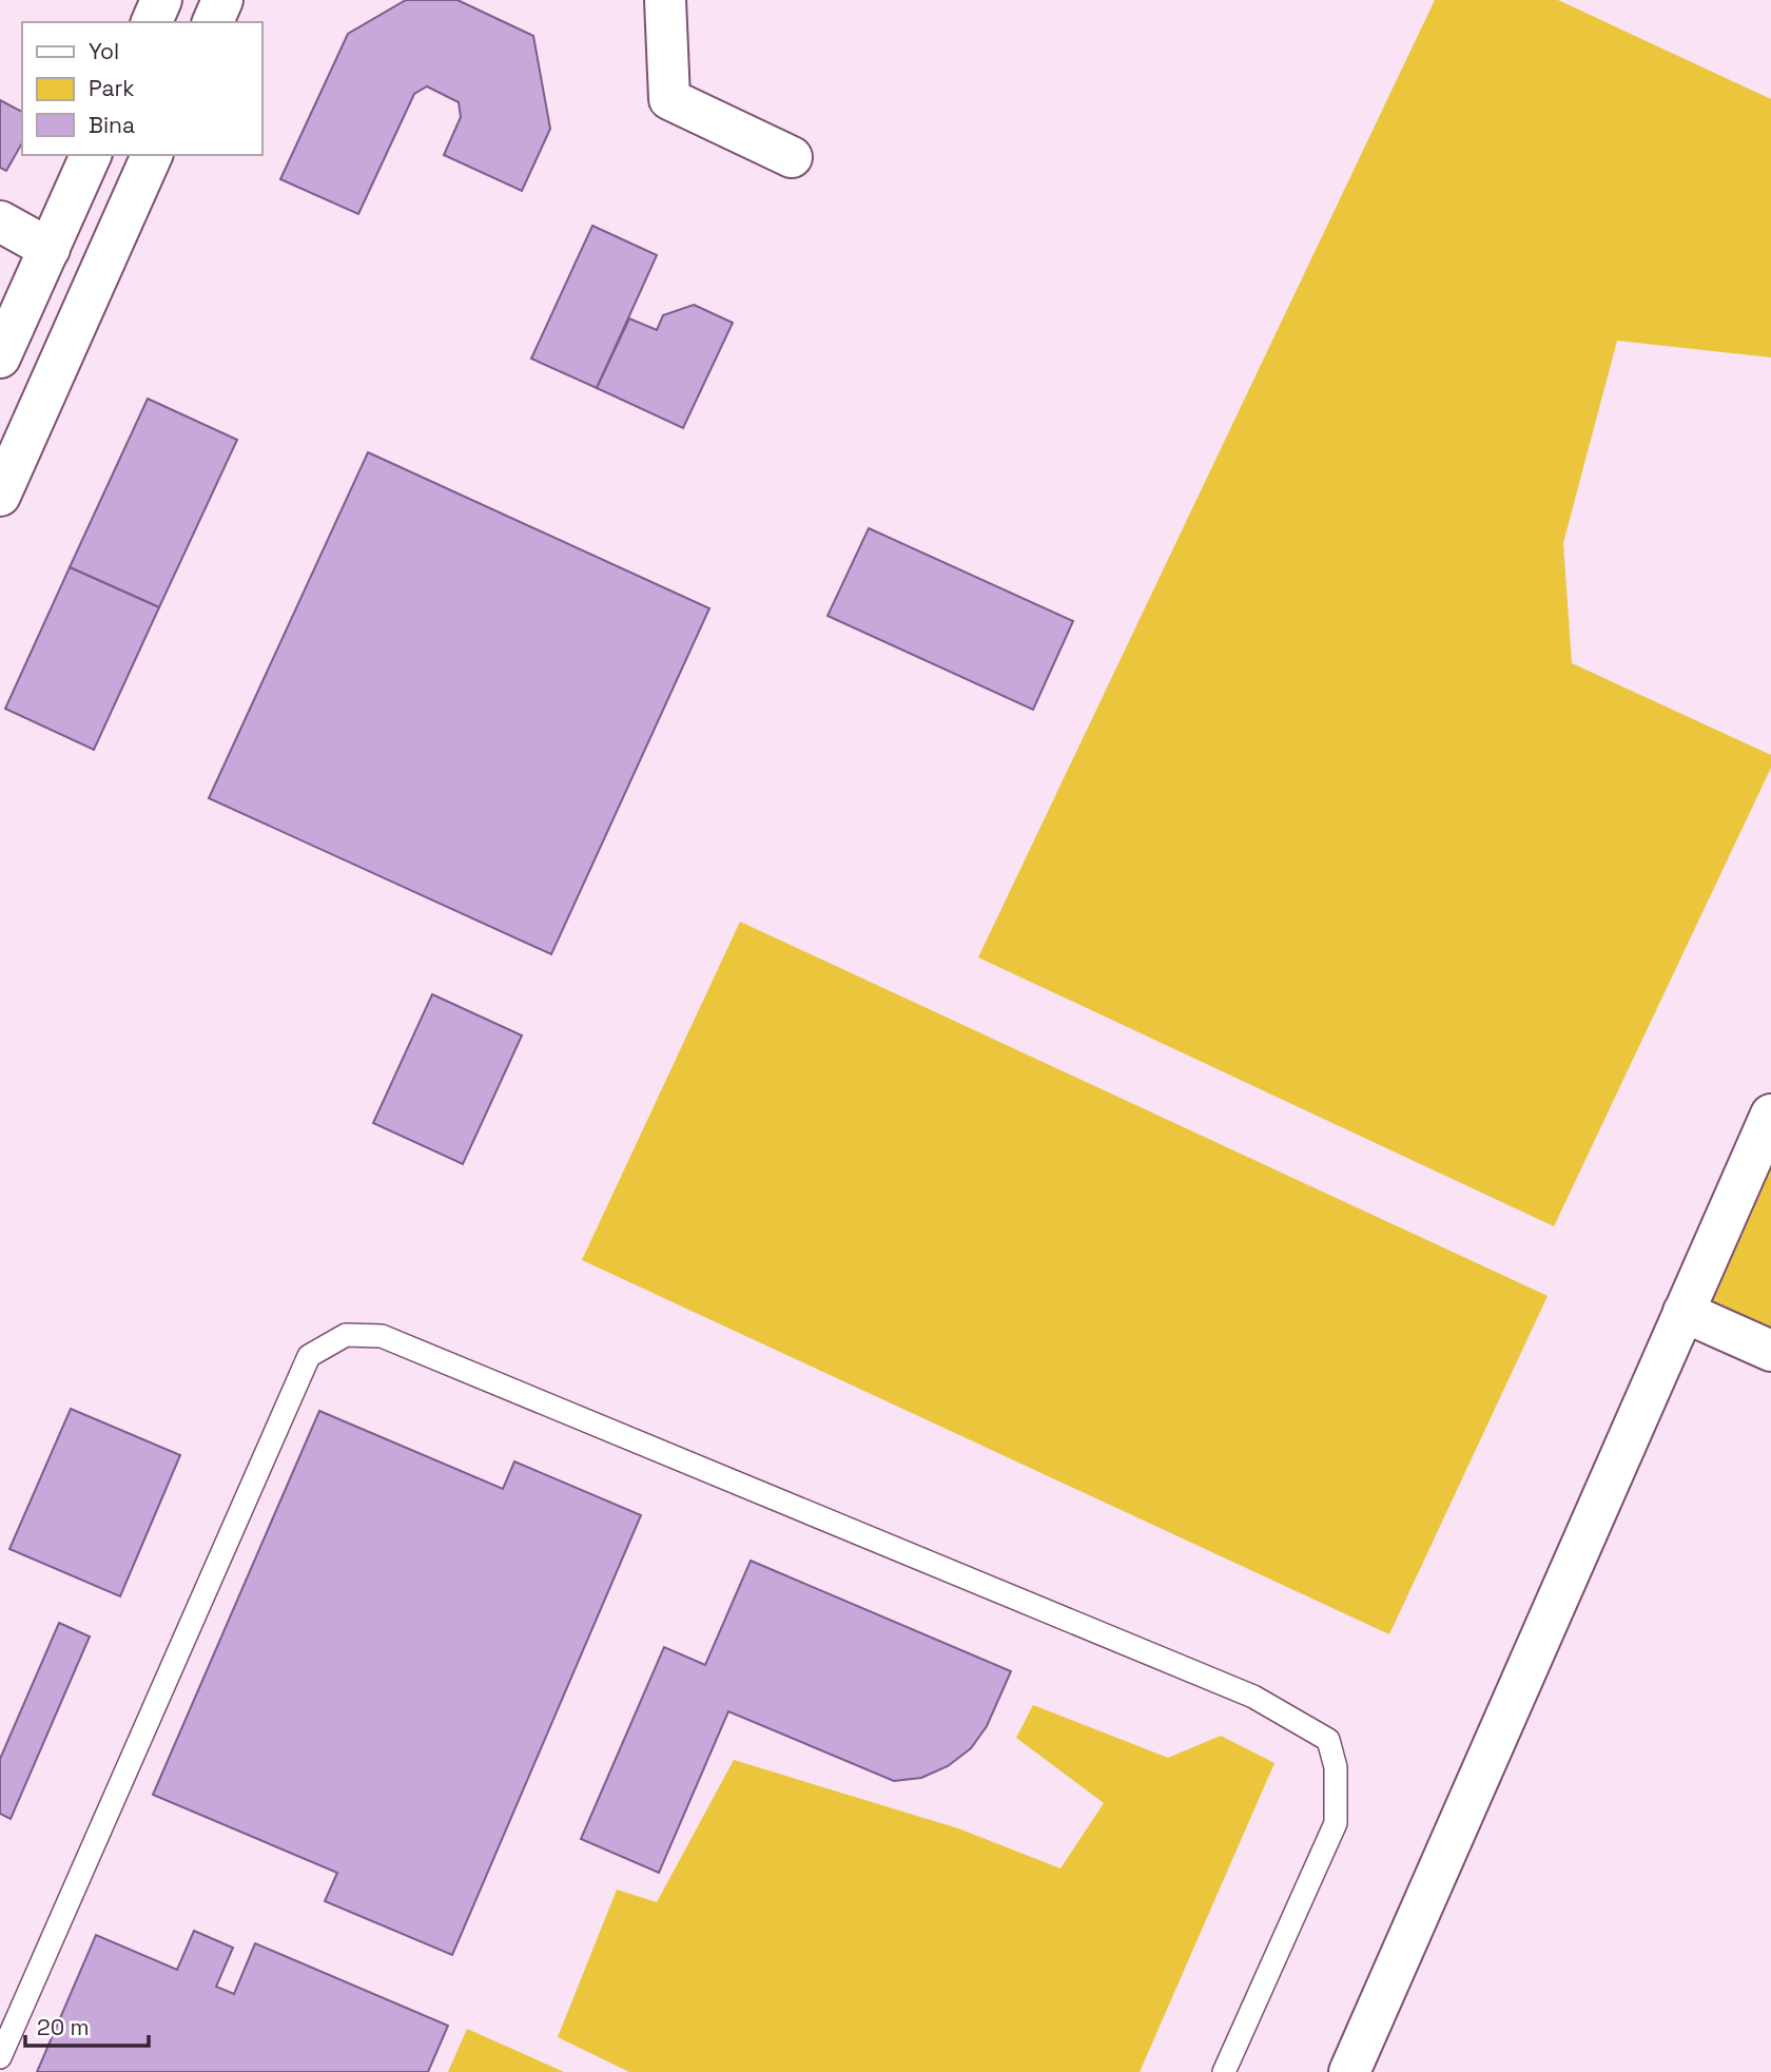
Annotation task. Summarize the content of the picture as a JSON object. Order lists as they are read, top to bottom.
{
  "legend": ["Yol", "Park", "Bina"],
  "scale_bar": "20 m"
}
